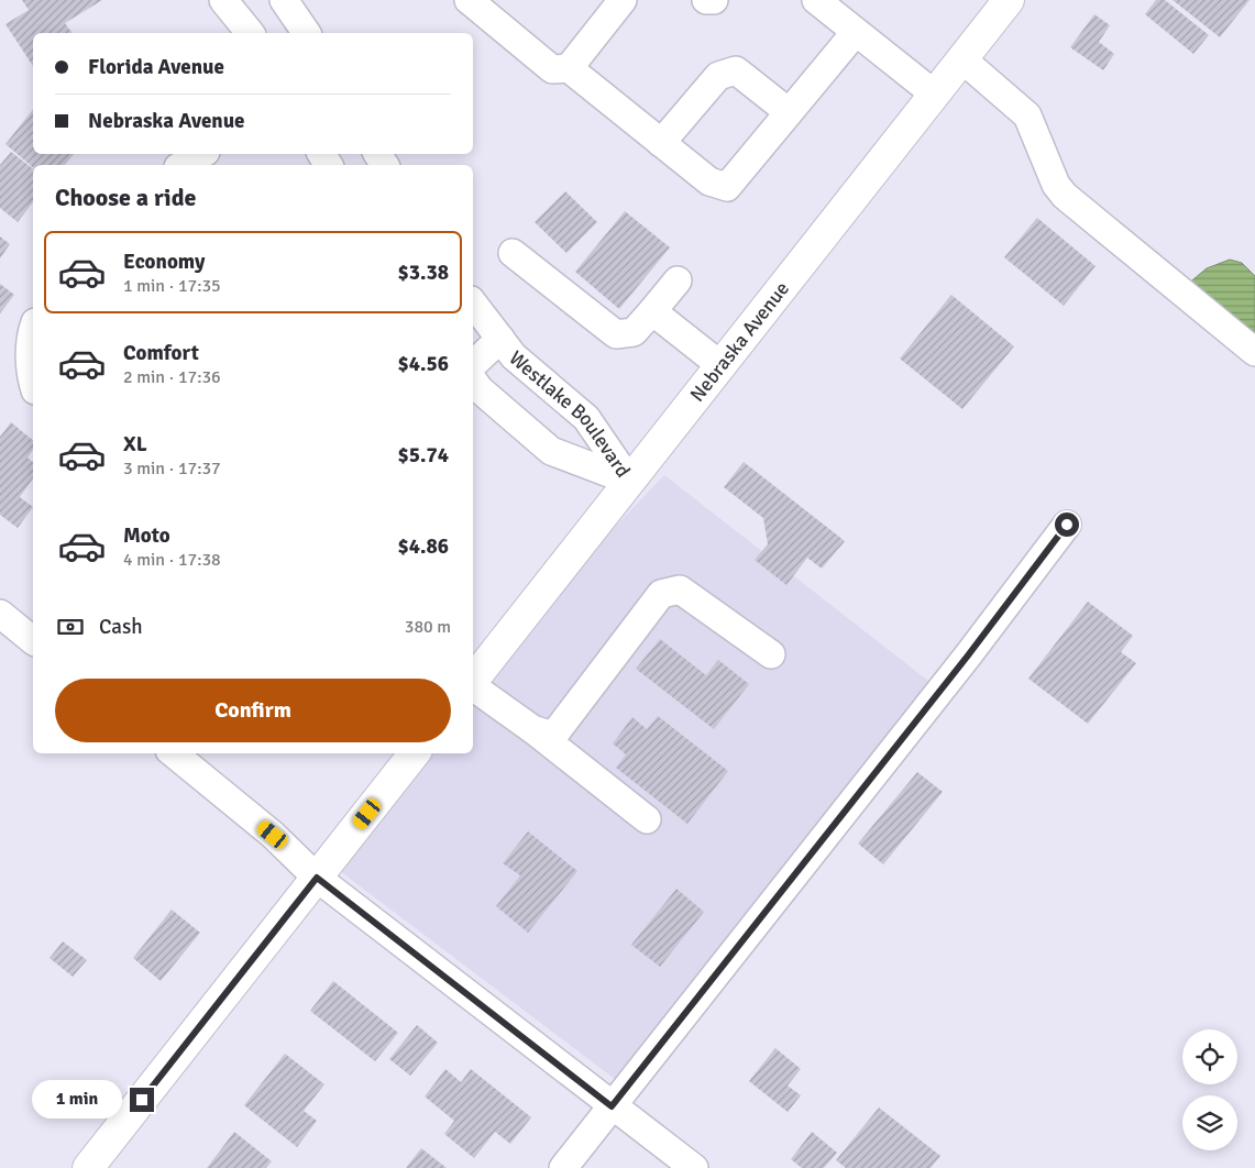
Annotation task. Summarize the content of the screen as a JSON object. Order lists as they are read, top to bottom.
{
  "streets": {
    "main road": ["Nebraska Avenue"],
    "street": ["Westlake Boulevard"]
  },
  "crossings": [
    ["Nebraska Avenue", "Westlake Boulevard"]
  ],
  "page": {
    "banner": ["Florida Avenue", "Nebraska Avenue"],
    "heading": "Choose a ride",
    "list": [
      {
        "name": "Economy",
        "note": "1 min · 17:35",
        "value": "$3.38"
      },
      {
        "name": "Comfort",
        "note": "2 min · 17:36",
        "value": "$4.56"
      },
      {
        "name": "XL",
        "note": "3 min · 17:37",
        "value": "$5.74"
      },
      {
        "name": "Moto",
        "note": "4 min · 17:38",
        "value": "$4.86"
      }
    ],
    "pay": ["Cash", "380 m"],
    "buttons": "Confirm",
    "bubble": "1 min"
  }
}
